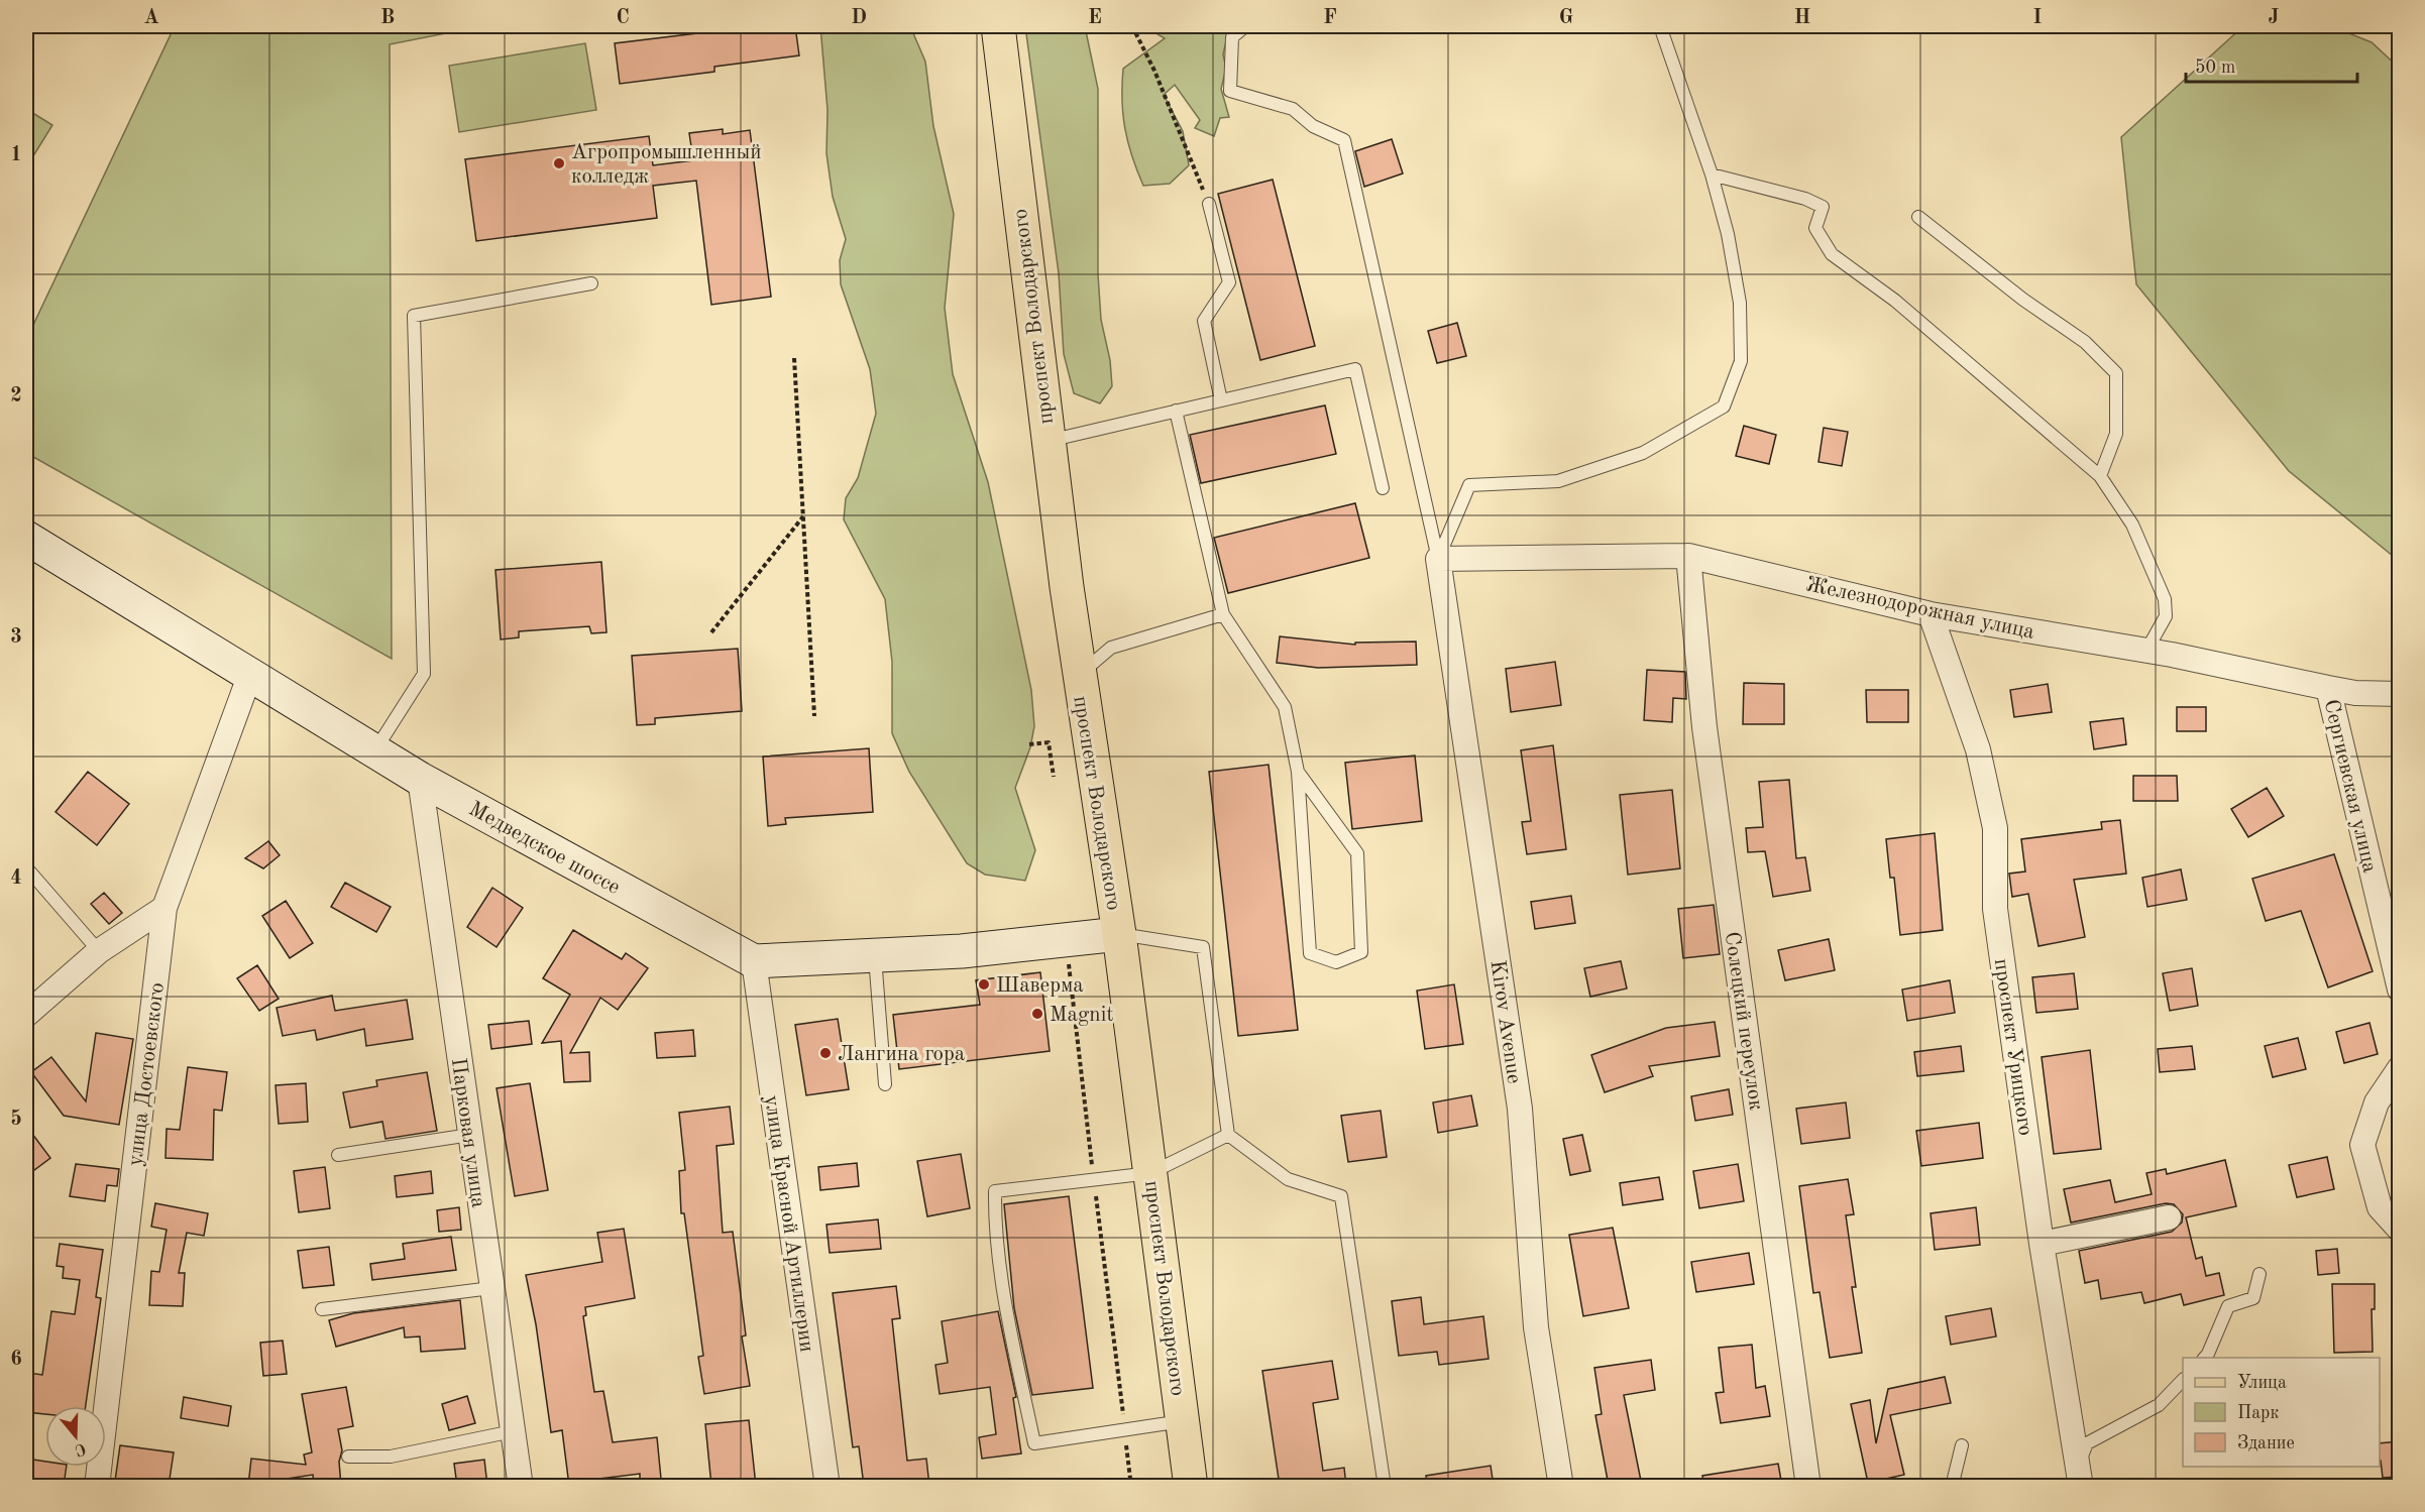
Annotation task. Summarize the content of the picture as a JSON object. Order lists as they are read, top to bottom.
{
  "streets": {
    "main road": ["проспект Володарского", "Медведское шоссе"],
    "street": [
      "Железнодорожная улица",
      "Сергиевская улица",
      "Солецкий переулок",
      "Kirov Avenue",
      "проспект Урицкого",
      "улица Достоевского",
      "Парковая улица",
      "улица Красной Артиллерии"
    ]
  },
  "crossings": [
    ["Железнодорожная улица", "Сергиевская улица"],
    ["Железнодорожная улица", "Солецкий переулок"],
    ["Железнодорожная улица", "Kirov Avenue"],
    ["Железнодорожная улица", "проспект Урицкого"],
    ["Медведское шоссе", "улица Достоевского"],
    ["Медведское шоссе", "Парковая улица"],
    ["Медведское шоссе", "улица Красной Артиллерии"]
  ],
  "places": [
    "Агропромышленный колледж",
    "Шаверма",
    "Magnit",
    "Лангина гора"
  ],
  "legend": ["Улица", "Парк", "Здание"],
  "scale_bar": "50 m",
  "north": "bottom",
  "grid": {
    "columns": [
      "A",
      "B",
      "C",
      "D",
      "E",
      "F",
      "G",
      "H",
      "I",
      "J"
    ],
    "rows": [
      "1",
      "2",
      "3",
      "4",
      "5",
      "6"
    ]
  }
}
